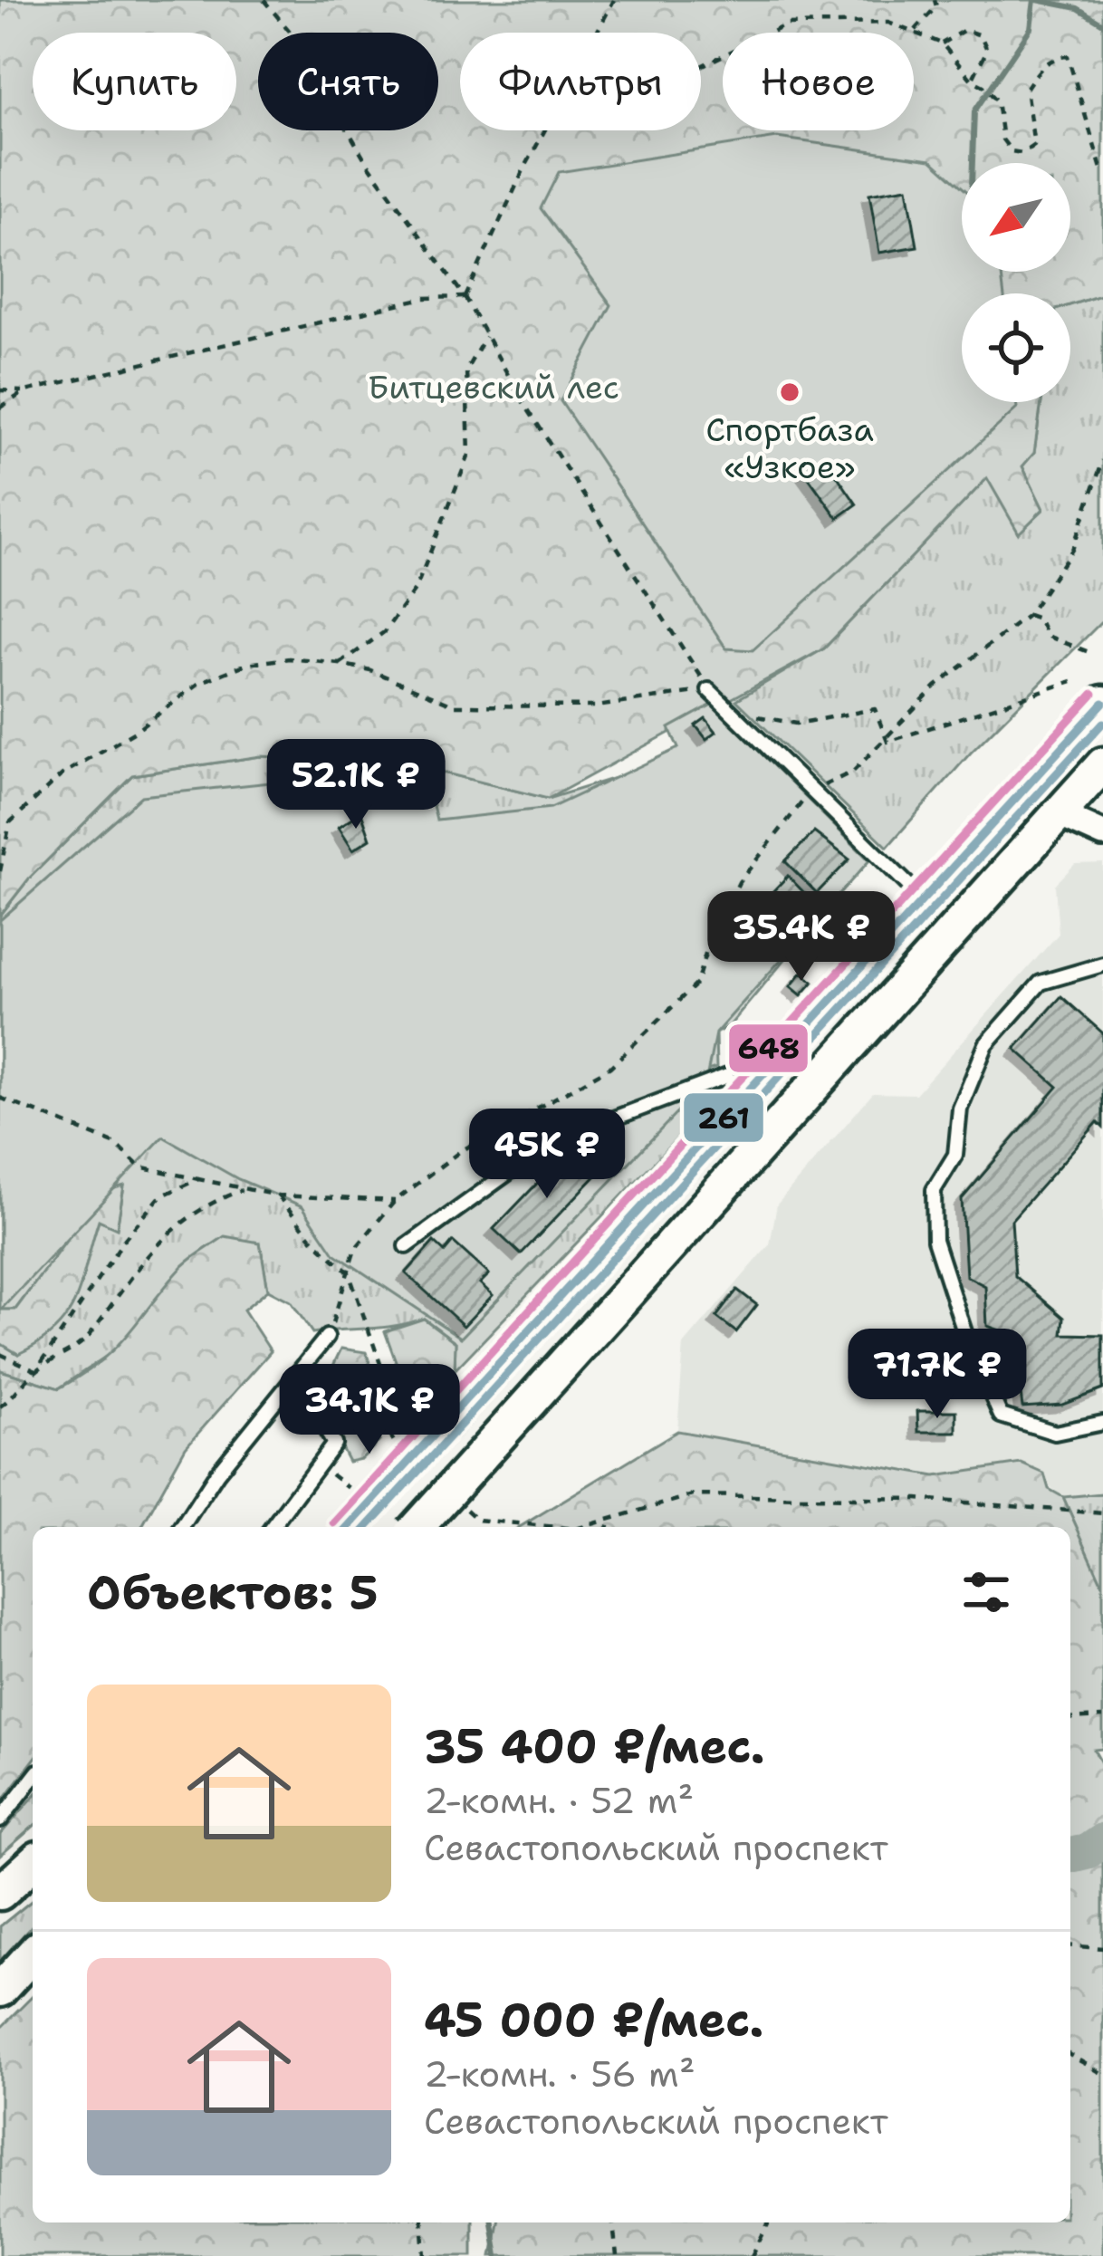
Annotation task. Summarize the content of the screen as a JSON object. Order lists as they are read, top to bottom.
{
  "parks": ["Битцевский лес"],
  "places": ["Спортбаза «Узкое»"],
  "lines": ["transit line 648", "transit line 261"],
  "north": "bottom left",
  "page": {
    "chip": [
      "Купить",
      "Снять",
      "Фильтры",
      "Новое"
    ],
    "price": [
      "52.1K ₽",
      "35.4K ₽",
      "45K ₽",
      "71.7K ₽",
      "34.1K ₽"
    ],
    "heading": "Объектов: 5",
    "list": [
      {
        "name": "35 400 ₽/мес.",
        "note": "2-комн. · 52 m² · Севастопольский проспект"
      },
      {
        "name": "45 000 ₽/мес.",
        "note": "2-комн. · 56 m² · Севастопольский проспект"
      }
    ]
  }
}
